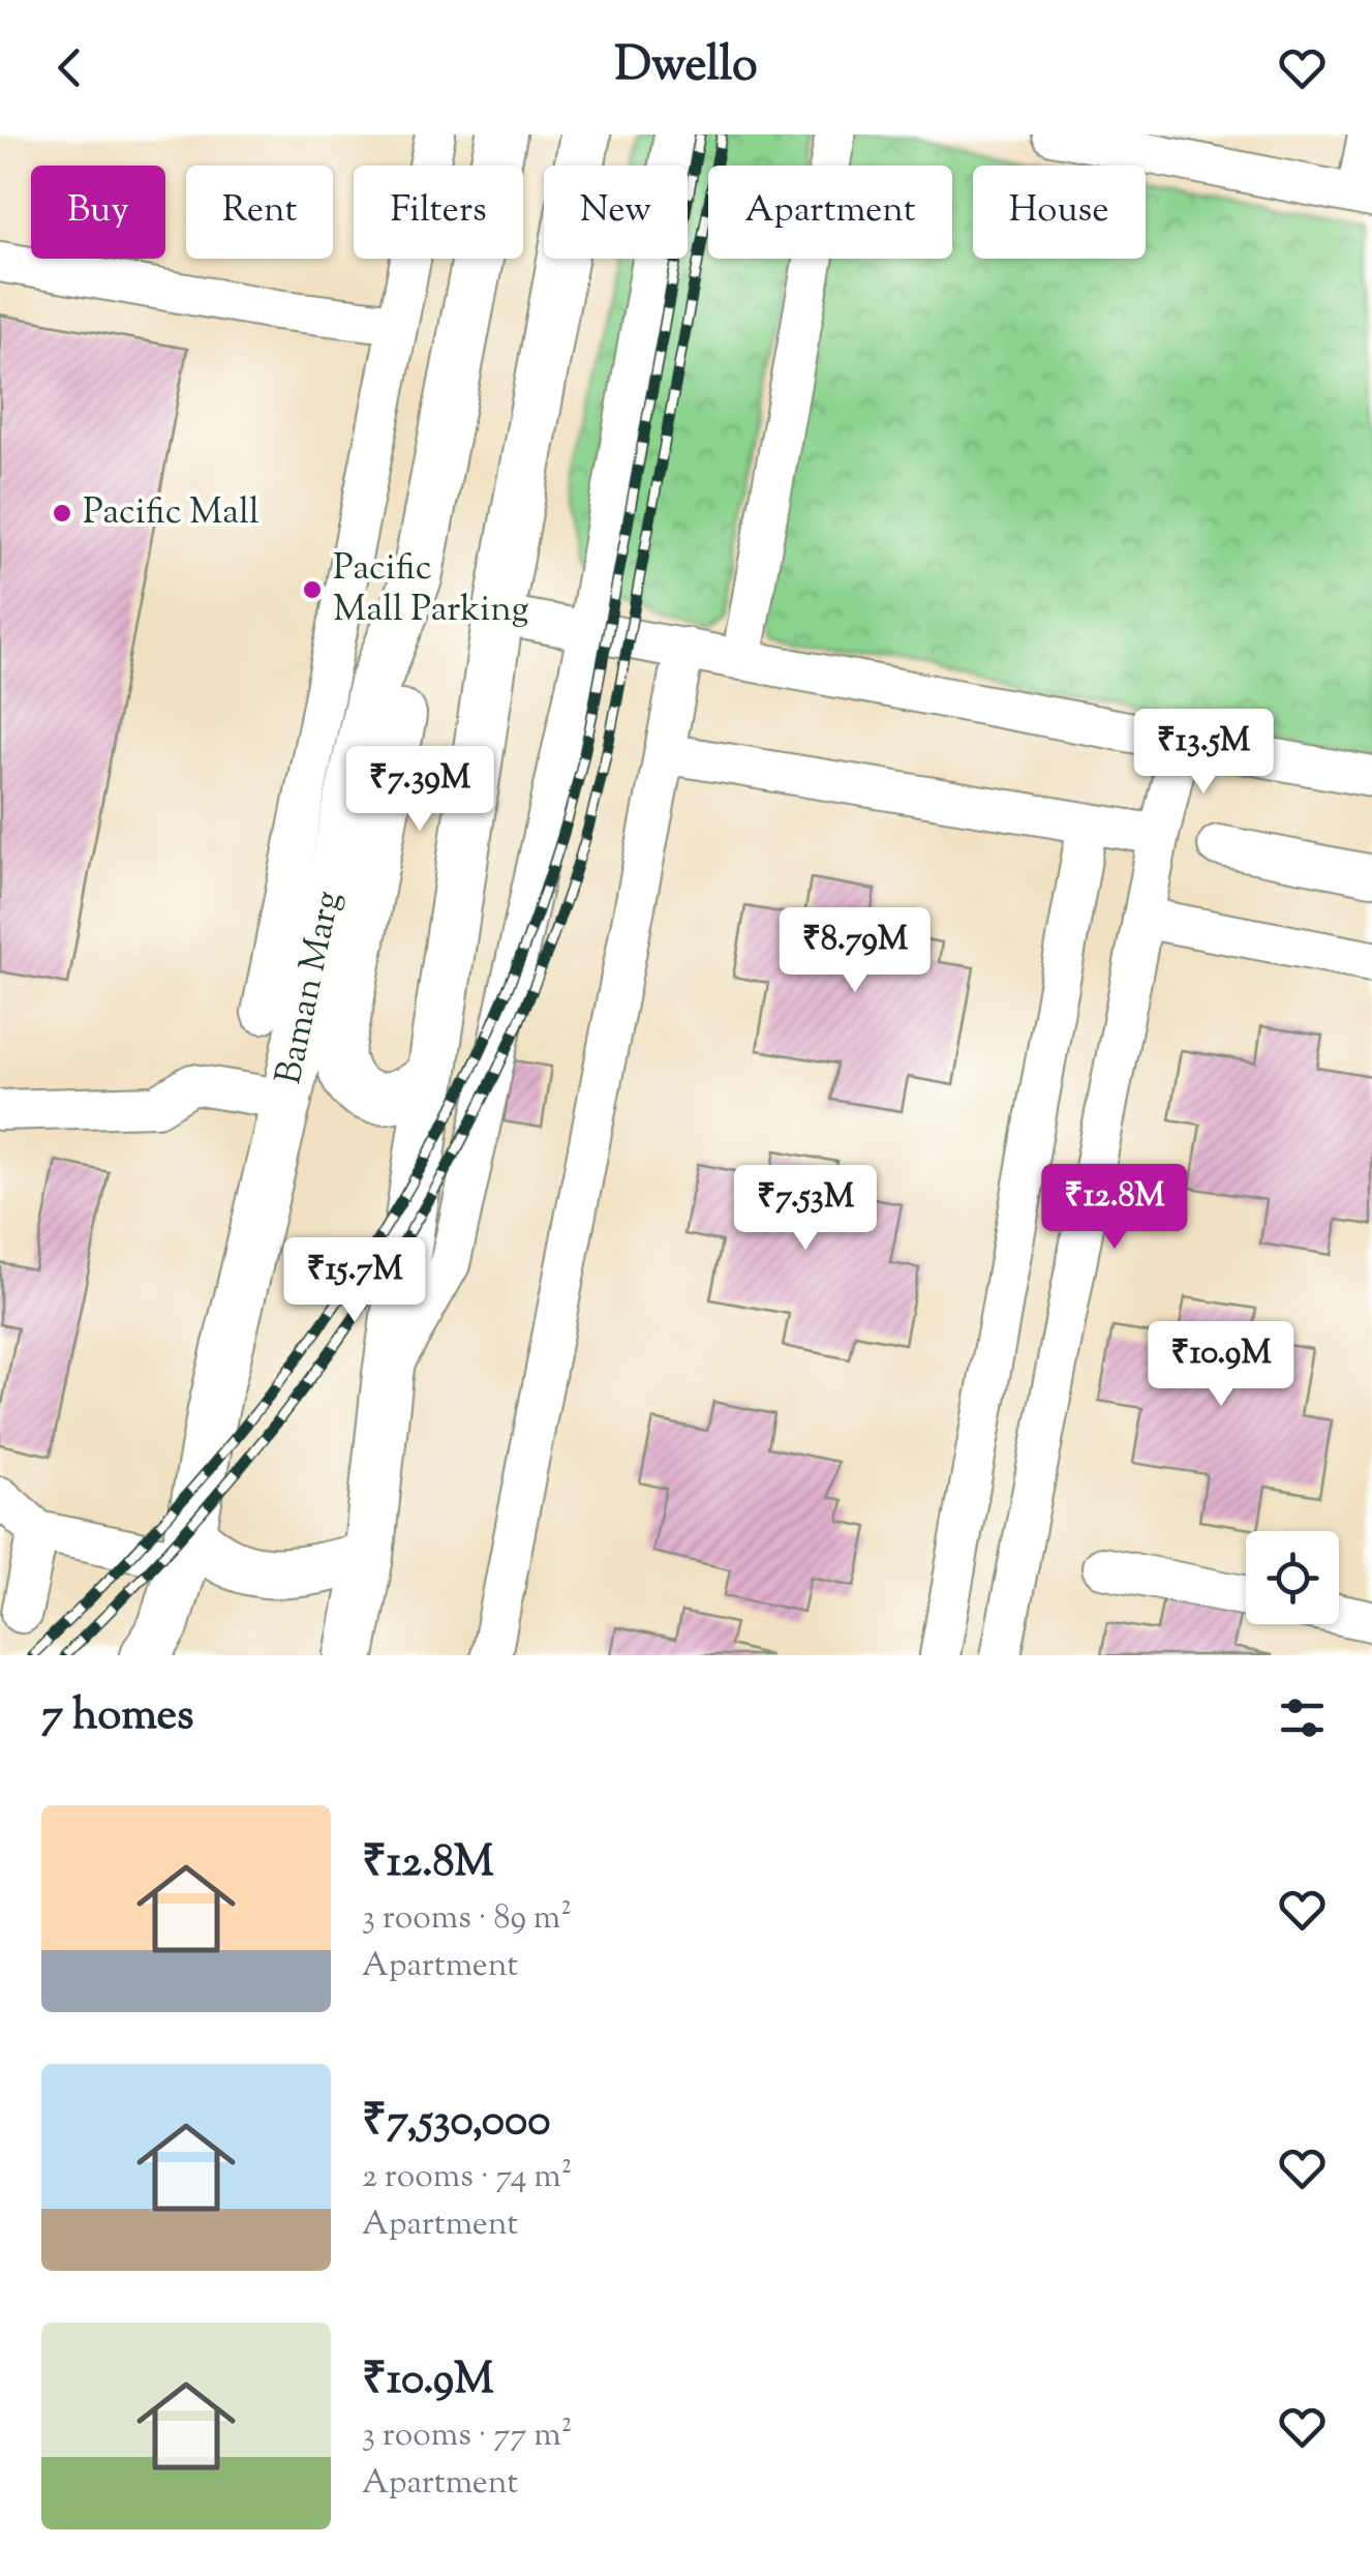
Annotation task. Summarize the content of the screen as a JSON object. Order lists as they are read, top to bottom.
{
  "streets": {
    "main road": ["Baman Marg"]
  },
  "places": ["Pacific Mall", "Pacific Mall Parking"],
  "page": {
    "header": "Dwello",
    "chip": [
      "Buy",
      "Rent",
      "Filters",
      "New",
      "Apartment",
      "House"
    ],
    "price": [
      "₹13.5M",
      "₹7.39M",
      "₹8.79M",
      "₹12.8M",
      "₹7.53M",
      "₹15.7M",
      "₹10.9M"
    ],
    "heading": "7 homes",
    "list": [
      {
        "name": "₹12.8M",
        "note": "3 rooms · 89 m² · Apartment"
      },
      {
        "name": "₹7,530,000",
        "note": "2 rooms · 74 m² · Apartment"
      },
      {
        "name": "₹10.9M",
        "note": "3 rooms · 77 m² · Apartment"
      }
    ]
  }
}
